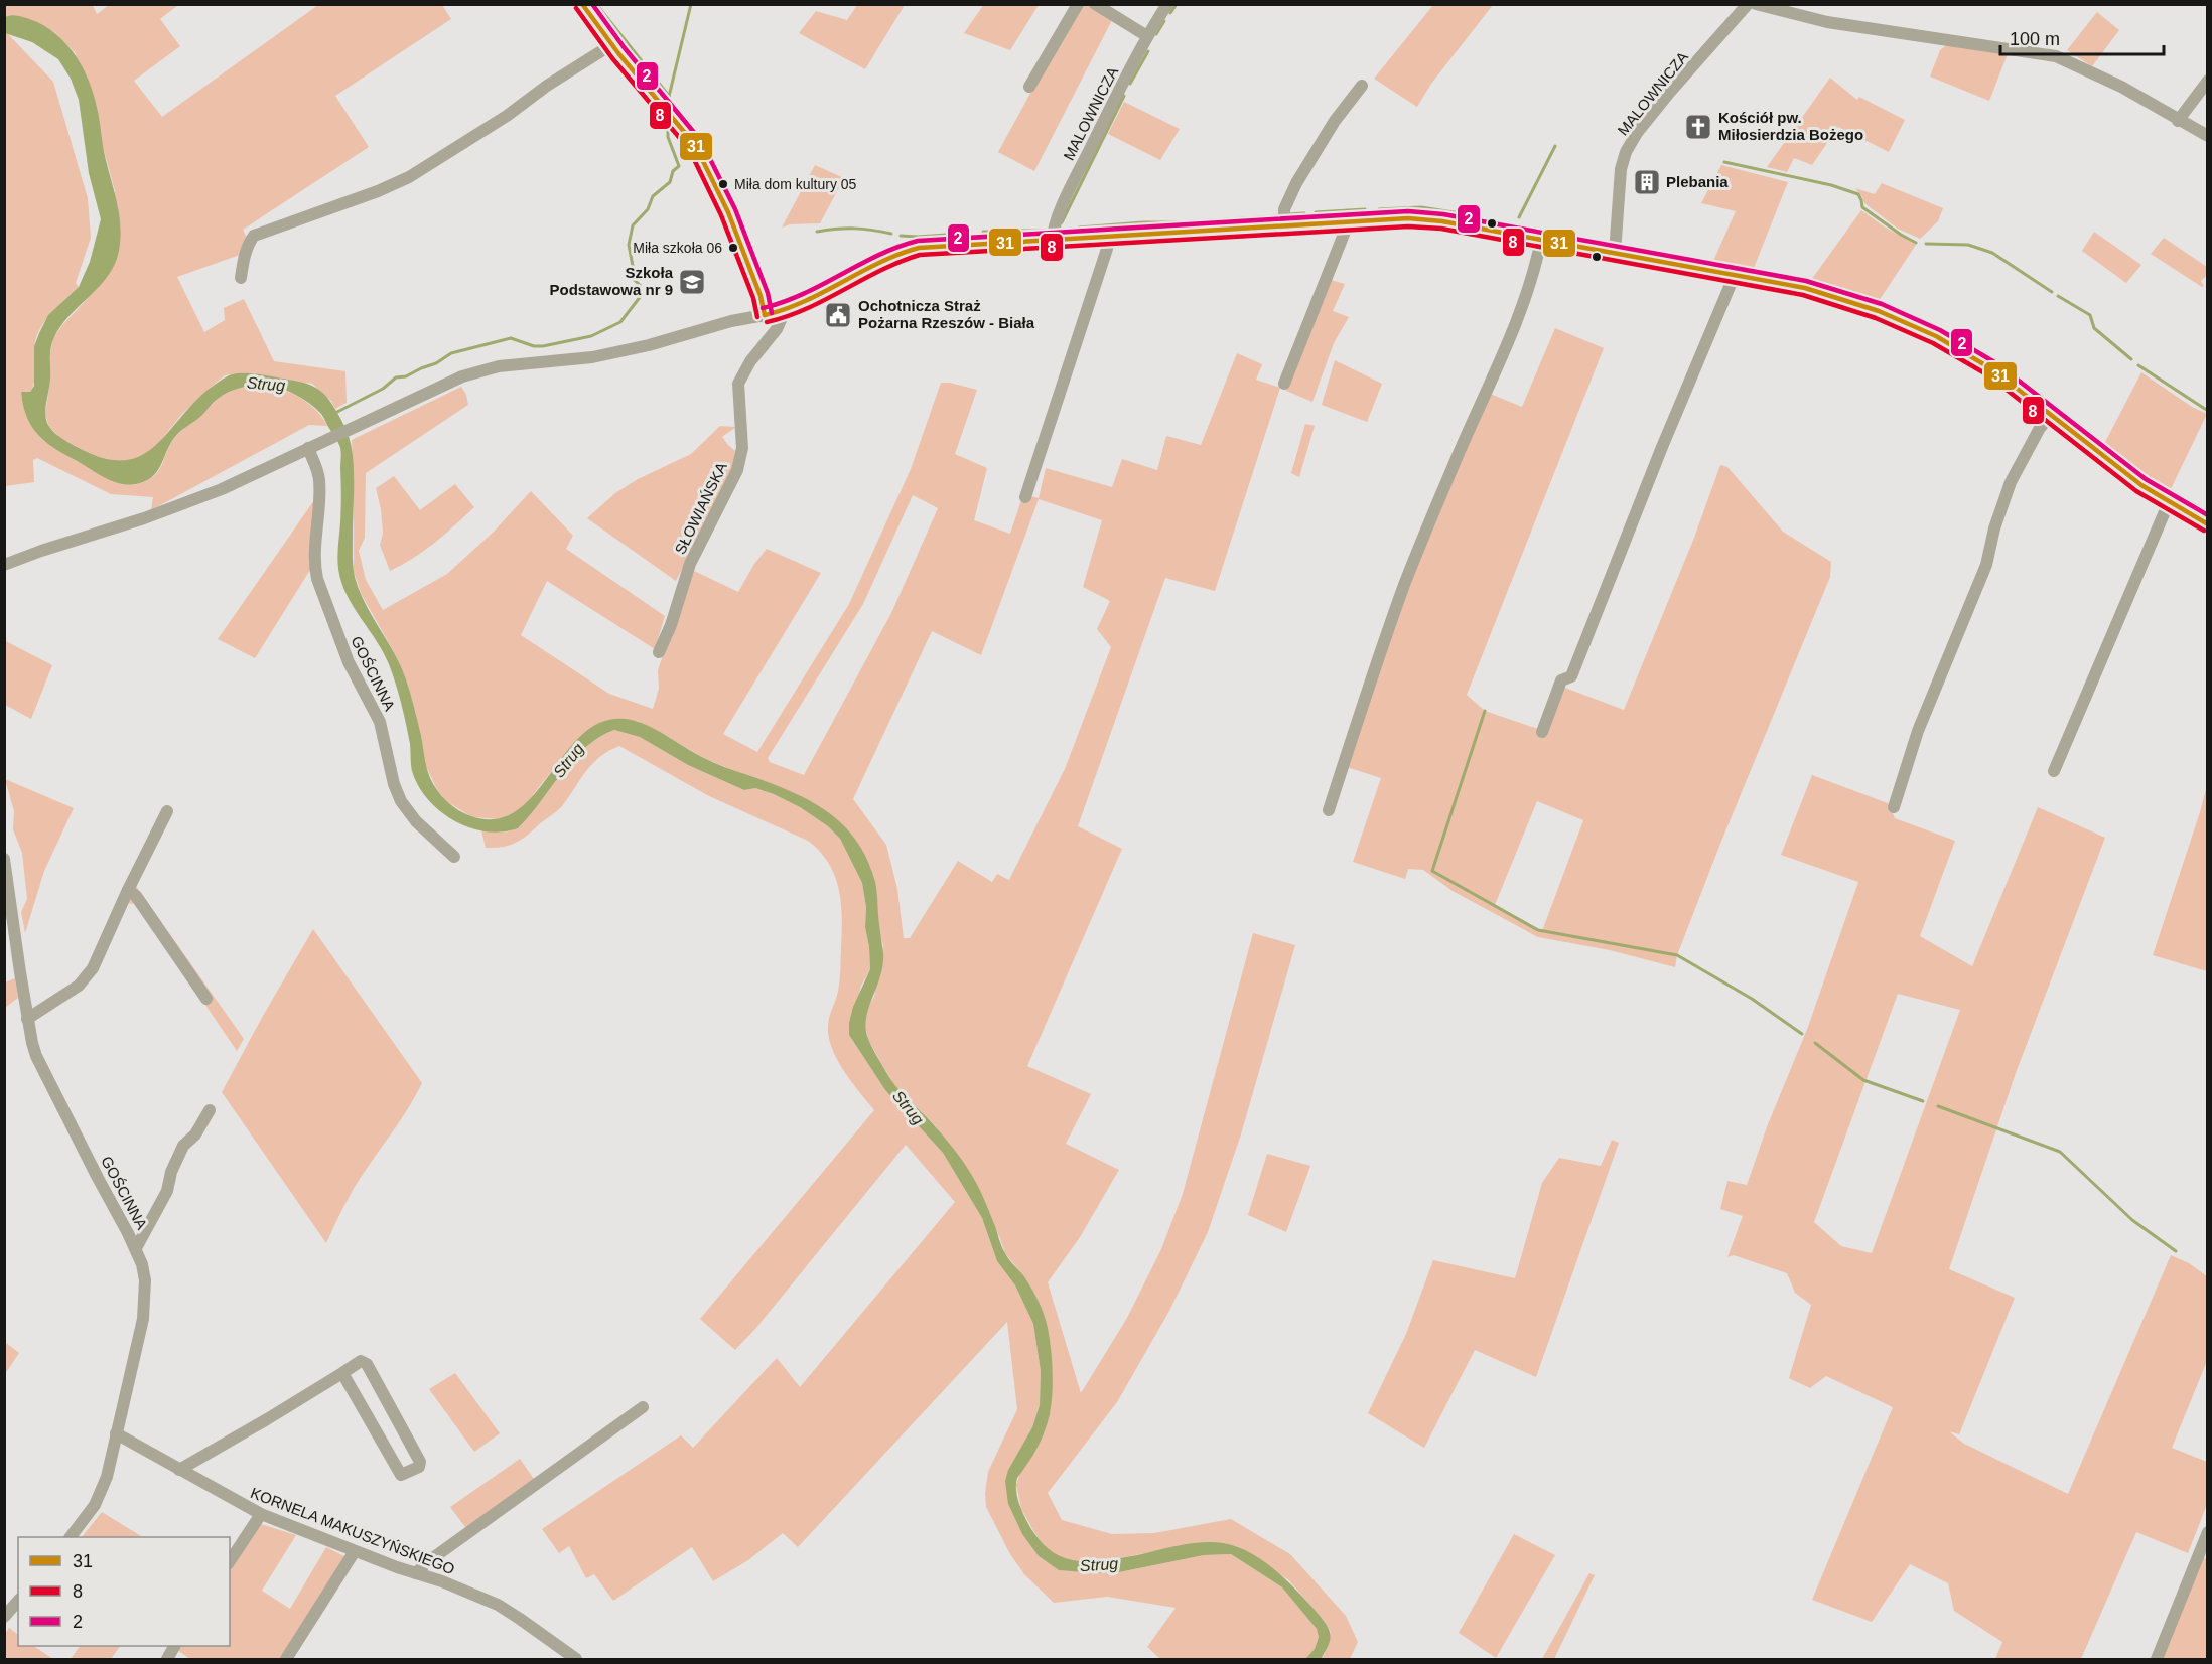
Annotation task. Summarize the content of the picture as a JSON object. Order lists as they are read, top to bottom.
{
  "streets": {
    "street": [
      "MALOWNICZA",
      "SŁOWIAŃSKA",
      "GOŚCINNA",
      "KORNELA MAKUSZYŃSKIEGO"
    ]
  },
  "crossings": [
    ["GOŚCINNA", "KORNELA MAKUSZYŃSKIEGO"]
  ],
  "water": ["Strug"],
  "places": {
    "church": ["Kościół pw. Miłosierdzia Bożego"],
    "building": ["Plebania"],
    "other": ["Miła dom kultury 05", "Miła szkoła 06"],
    "school or university": ["Szkoła Podstawowa nr 9"],
    "public building": ["Ochotnicza Straż Pożarna Rzeszów - Biała"]
  },
  "lines": ["transit line 31", "transit line 2", "transit line 8"],
  "legend": ["31", "8", "2"],
  "scale_bar": "100 m"
}
